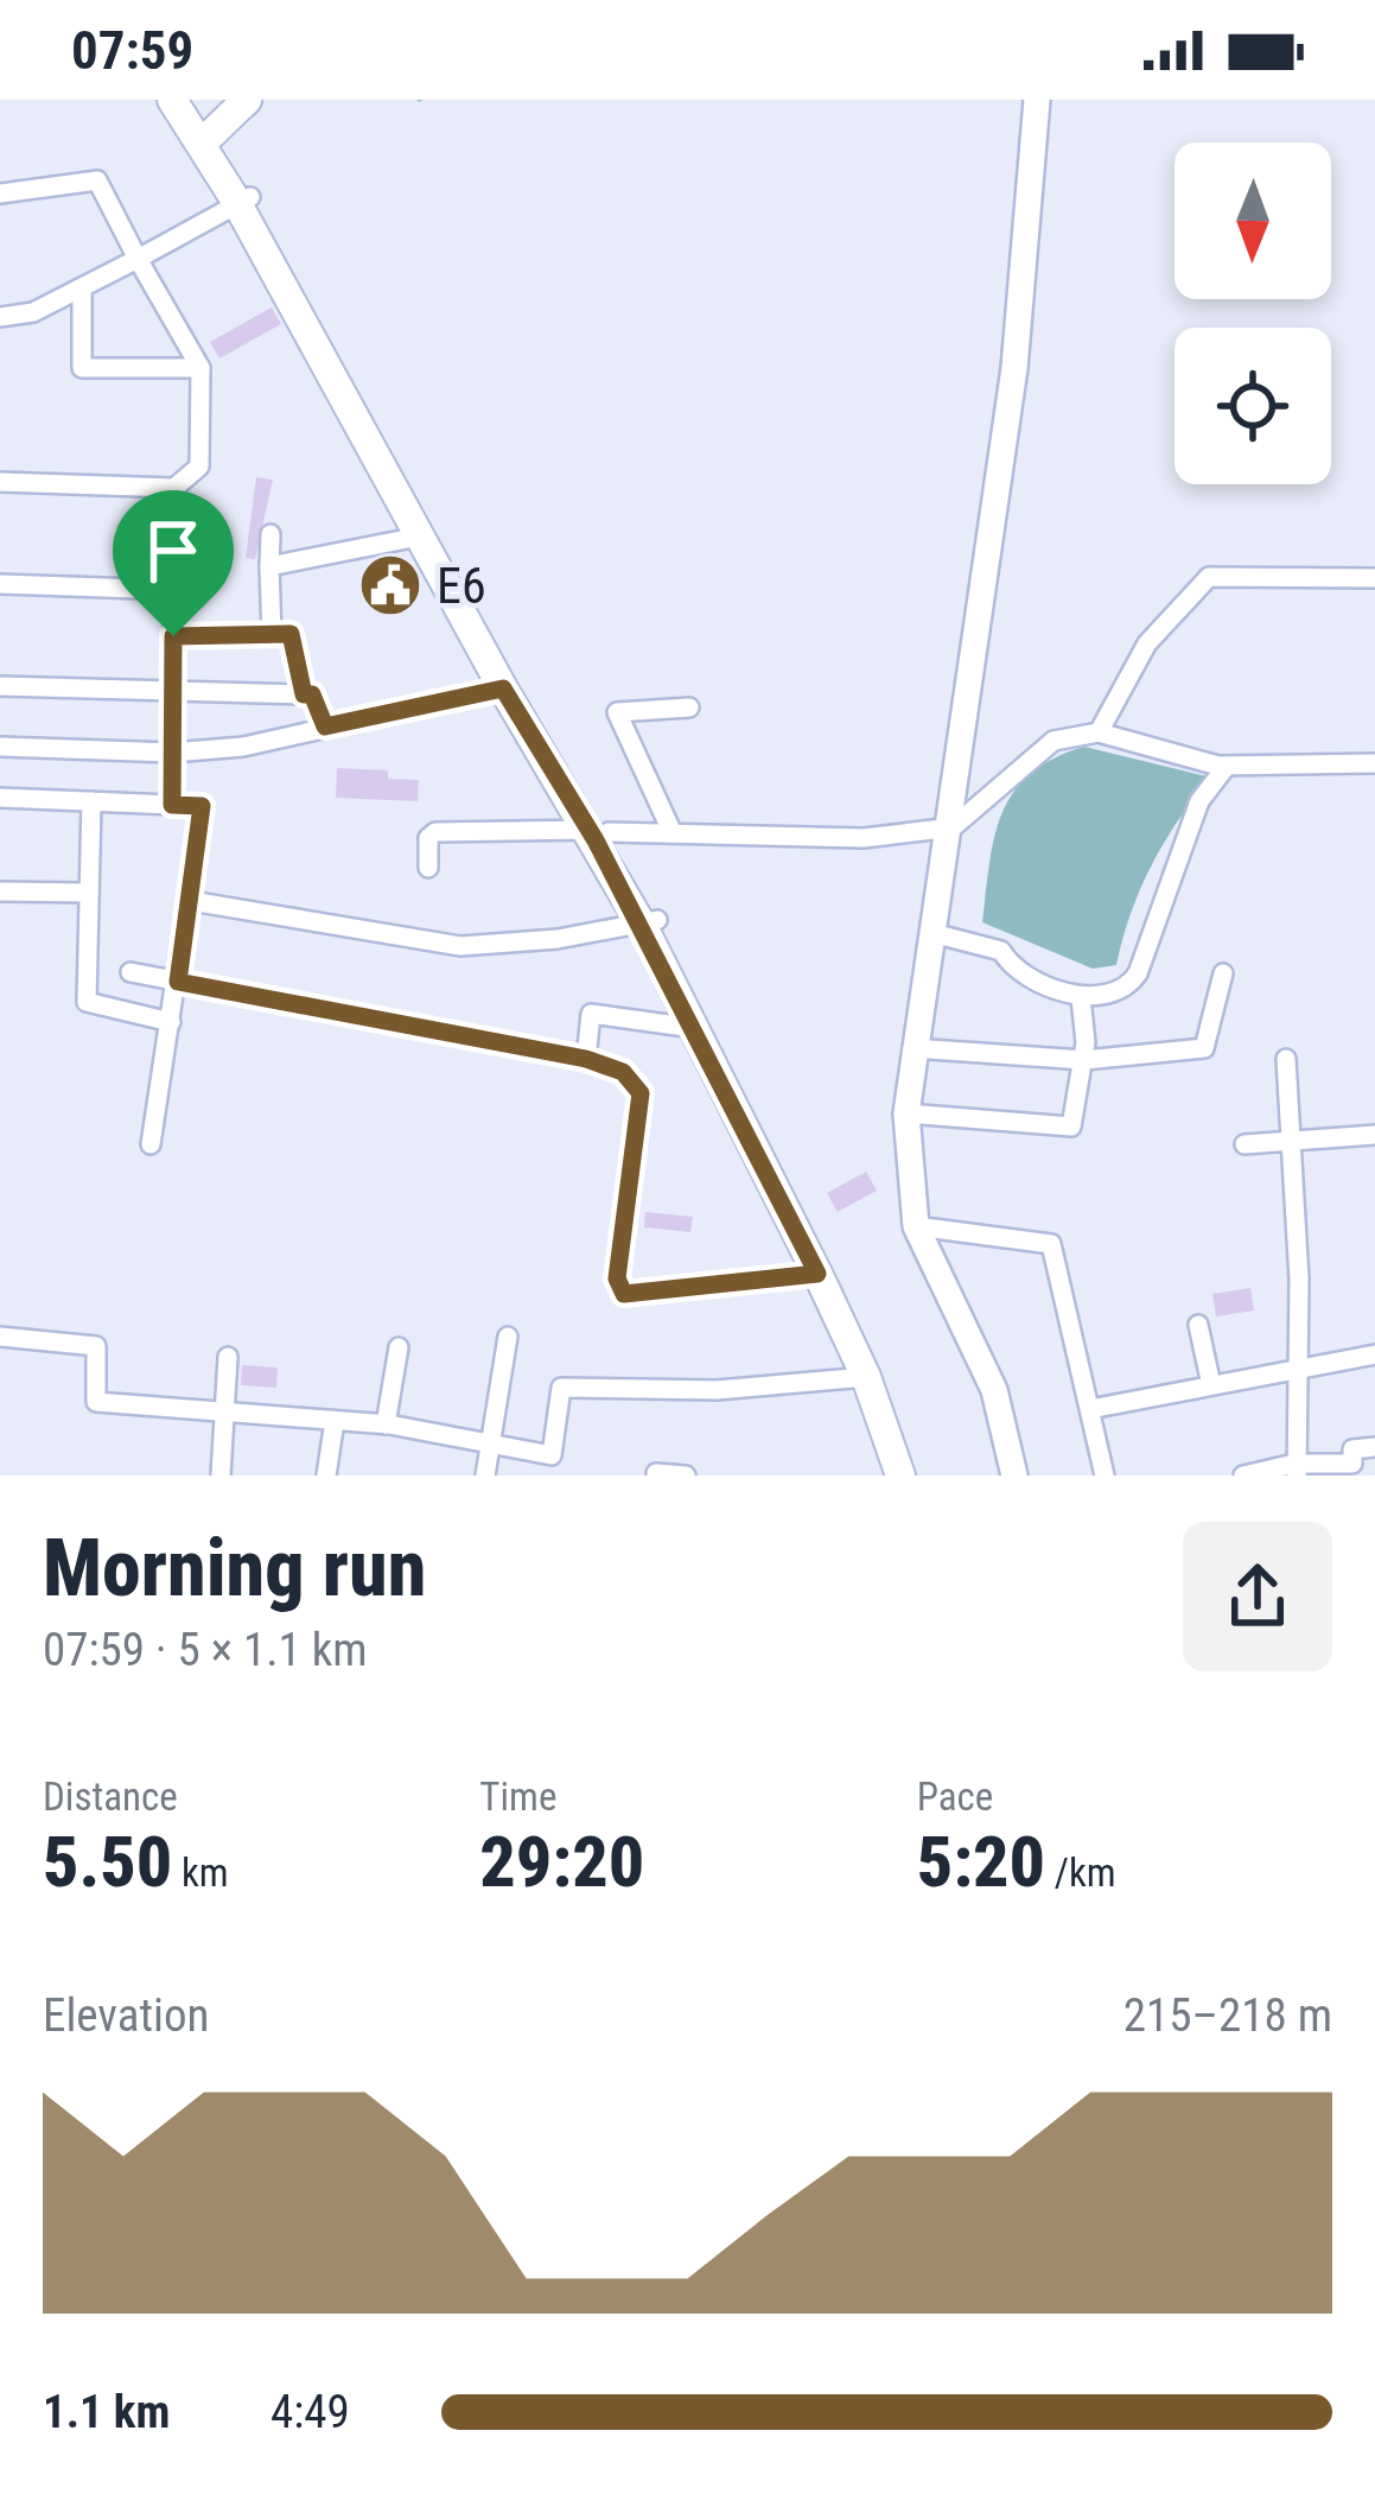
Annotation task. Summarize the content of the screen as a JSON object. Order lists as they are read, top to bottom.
{
  "places": {
    "public building": ["E6"]
  },
  "north": "bottom",
  "page": {
    "status": "07:59",
    "heading": ["Morning run", "07:59 · 5 × 1.1 km"],
    "stats": [
      ["Distance", "5.50 km"],
      ["Time", "29:20"],
      ["Pace", "5:20 /km"]
    ],
    "chart": ["Elevation", "215–218 m"],
    "list": [
      {
        "name": "1.1 km",
        "note": "4:49"
      }
    ]
  }
}
